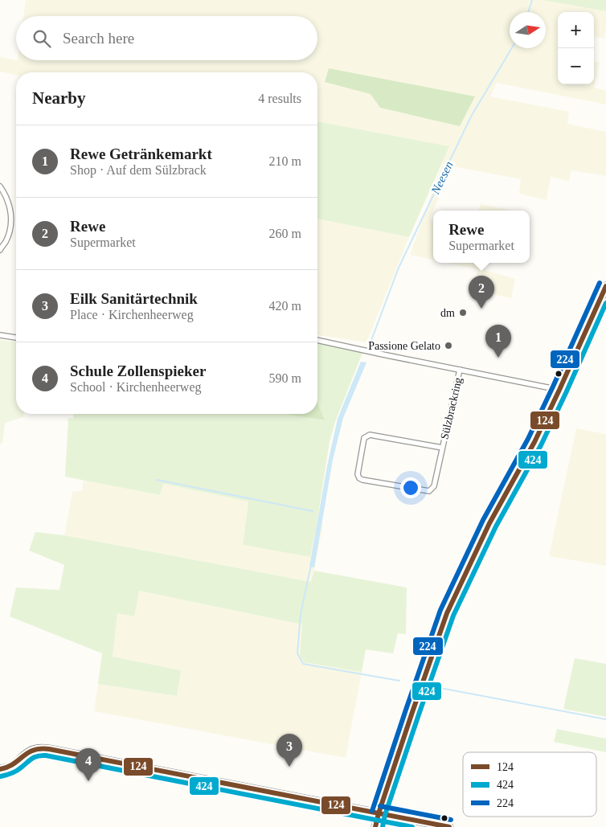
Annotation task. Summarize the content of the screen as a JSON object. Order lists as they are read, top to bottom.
{
  "streets": {
    "street": ["Sülzbrackring"]
  },
  "water": ["Neesen"],
  "places": ["dm", "Passione Gelato"],
  "lines": ["transit line 224", "transit line 124", "transit line 424"],
  "legend": ["124", "424", "224"],
  "north": "right",
  "page": {
    "map_buttons": ["+", "−"],
    "search": "Search here",
    "heading": ["Nearby", "4 results"],
    "list": [
      {
        "mark": "1",
        "name": "Rewe Getränkemarkt",
        "note": "Shop · Auf dem Sülzbrack",
        "value": "210 m"
      },
      {
        "mark": "2",
        "name": "Rewe",
        "note": "Supermarket",
        "value": "260 m"
      },
      {
        "mark": "3",
        "name": "Eilk Sanitärtechnik",
        "note": "Place · Kirchenheerweg",
        "value": "420 m"
      },
      {
        "mark": "4",
        "name": "Schule Zollenspieker",
        "note": "School · Kirchenheerweg",
        "value": "590 m"
      }
    ],
    "popup": ["Rewe", "Supermarket"],
    "pins": [
      "2",
      "1",
      "3",
      "4"
    ]
  }
}
